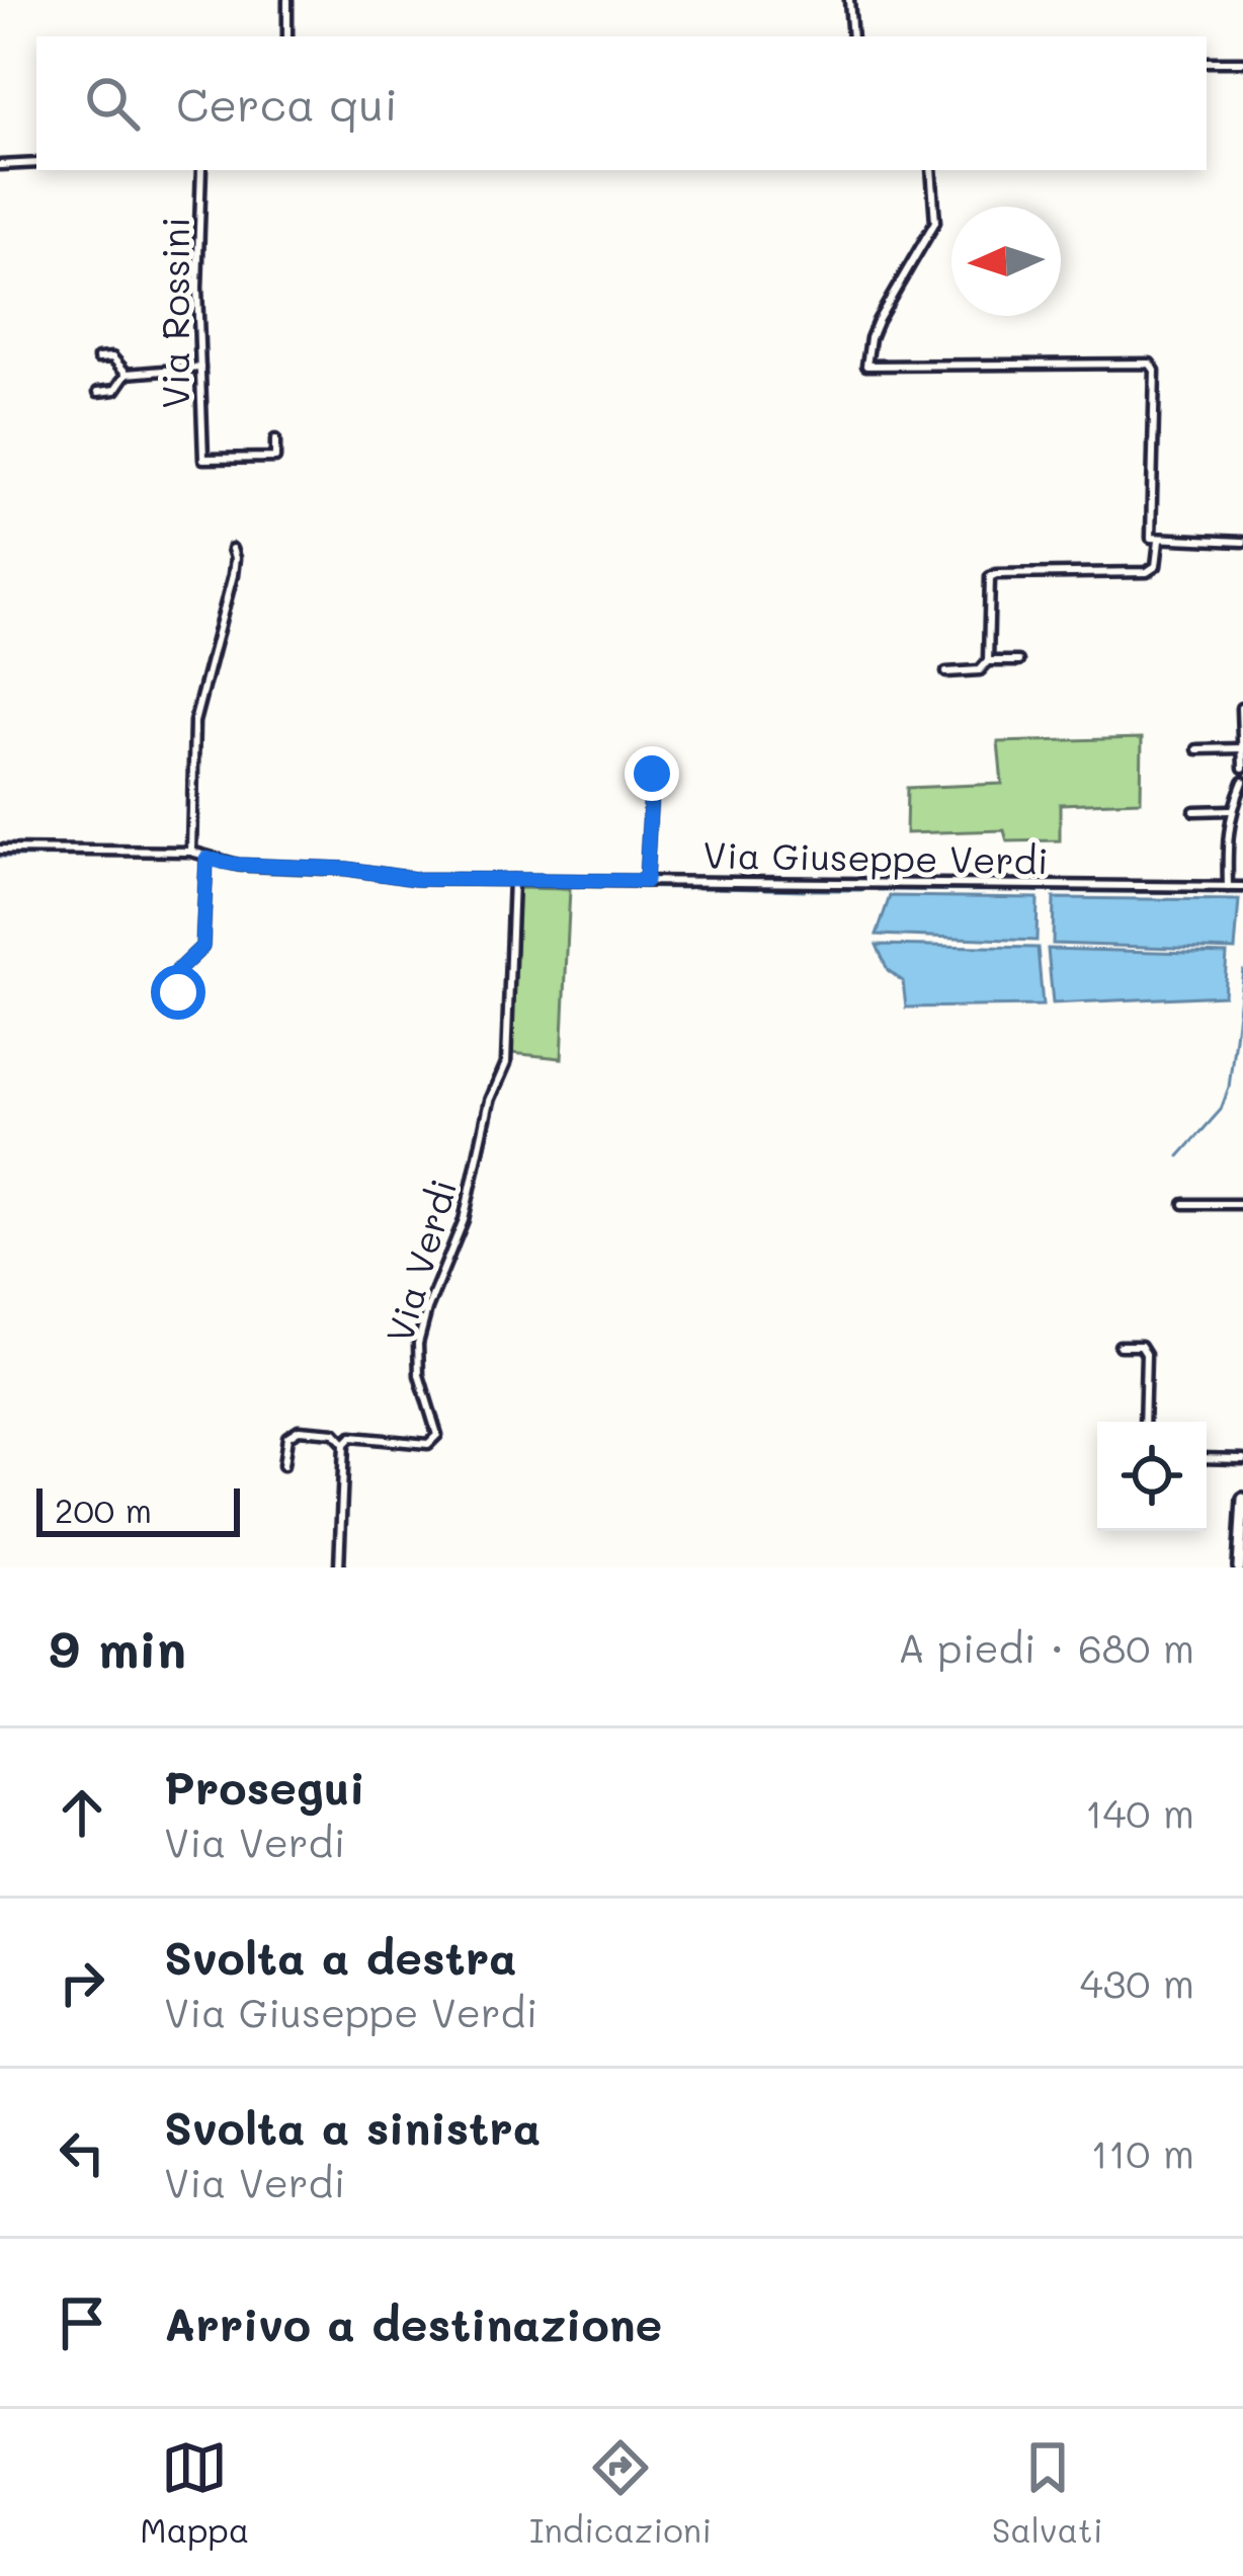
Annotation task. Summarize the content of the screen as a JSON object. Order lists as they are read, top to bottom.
{
  "streets": {
    "street": ["Via Rossini", "Via Giuseppe Verdi", "Via Verdi"]
  },
  "crossings": [
    ["Via Giuseppe Verdi", "Via Verdi"]
  ],
  "scale_bar": "200 m",
  "north": "left",
  "page": {
    "search": "Cerca qui",
    "scale": "200 m",
    "heading": ["9 min", "A piedi · 680 m"],
    "list": [
      ["Prosegui", "Via Verdi", "140 m"],
      ["Svolta a destra", "Via Giuseppe Verdi", "430 m"],
      ["Svolta a sinistra", "Via Verdi", "110 m"],
      "Arrivo a destinazione"
    ],
    "nav": ["Mappa", "Indicazioni", "Salvati"]
  }
}
